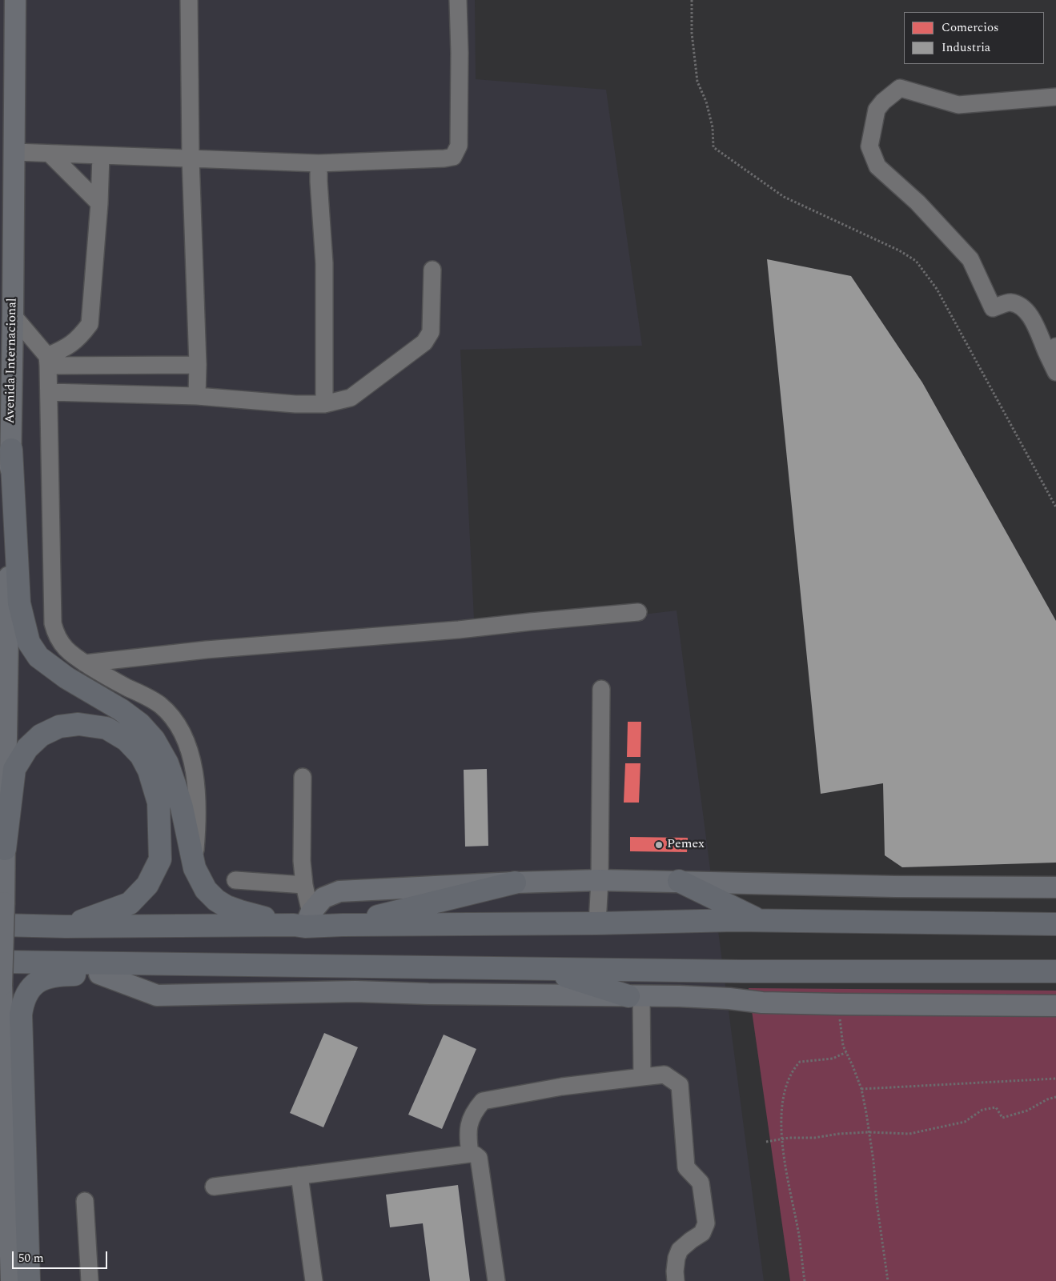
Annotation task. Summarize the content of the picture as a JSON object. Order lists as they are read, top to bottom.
{
  "streets": {
    "main road": ["Avenida Internacional"]
  },
  "places": ["Pemex"],
  "legend": ["Comercios", "Industria"],
  "scale_bar": "50 m"
}
